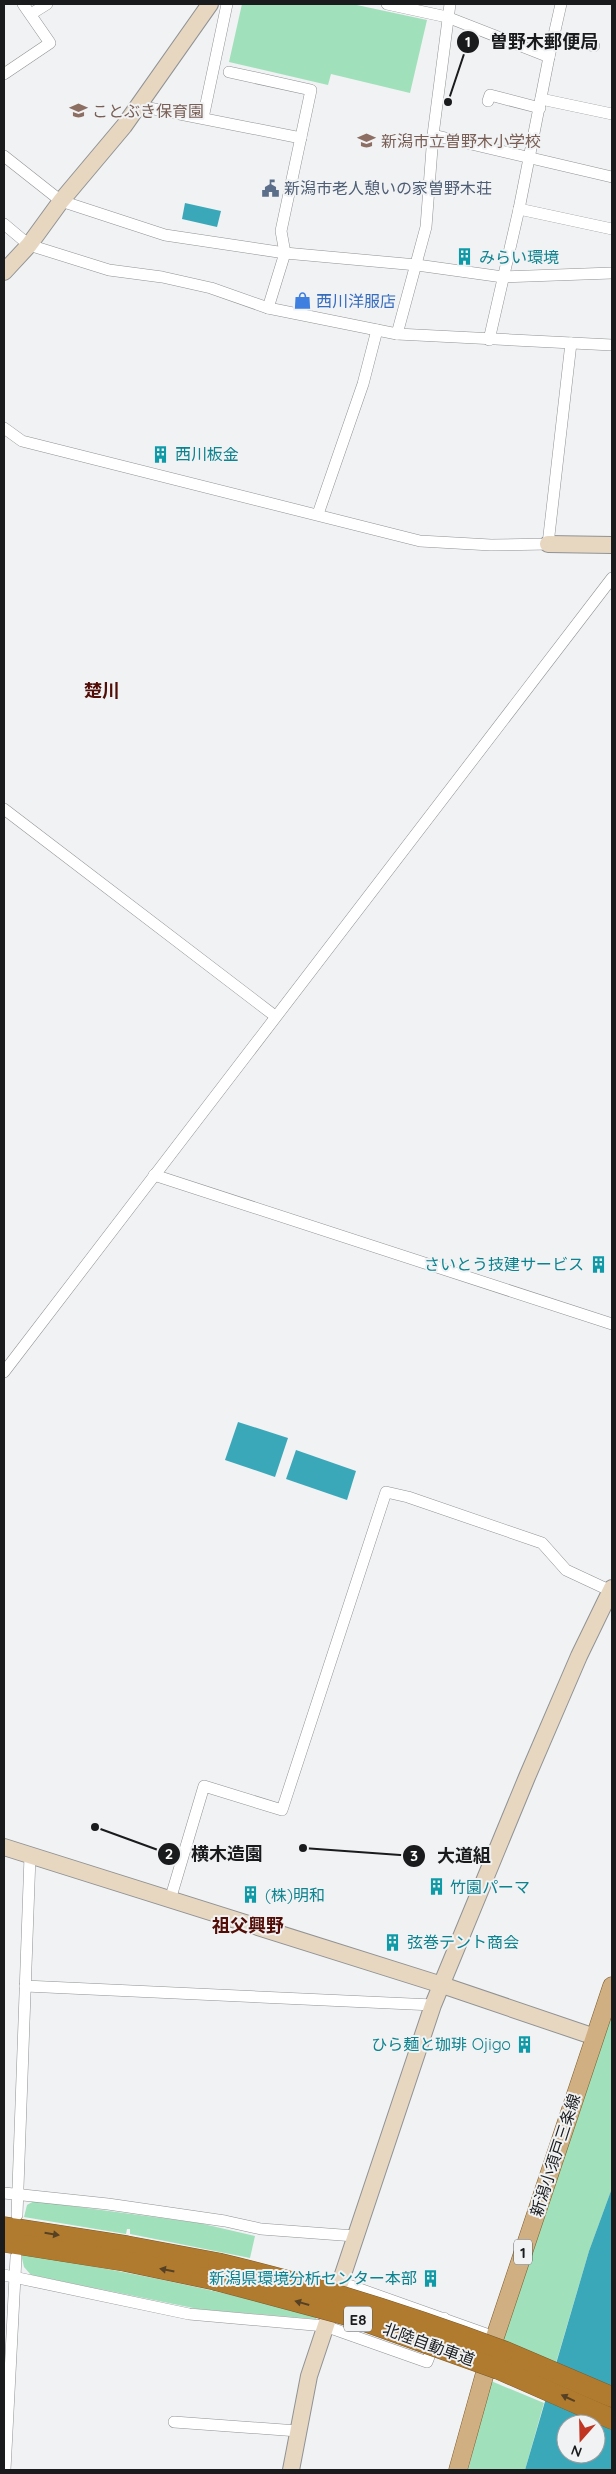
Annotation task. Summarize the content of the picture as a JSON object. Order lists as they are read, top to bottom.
{
  "streets": {
    "highway": ["E8", "北陸自動車道"],
    "main road": ["新潟小須戸三条線", "1"]
  },
  "districts": ["楚川", "祖父興野"],
  "places": {
    "other": ["曽野木郵便局", "横木造園", "大道組"],
    "school or university": ["ことぶき保育園", "新潟市立曽野木小学校"],
    "public building": ["新潟市老人憩いの家曽野木荘"],
    "building": [
      "みらい環境",
      "西川板金",
      "さいとう技建サービス",
      "竹園パーマ",
      "(株)明和",
      "弦巻テント商会",
      "ひら麺と珈琲 Ojigo",
      "新潟県環境分析センター本部"
    ],
    "shop": ["西川洋服店"]
  },
  "north": "bottom"
}
